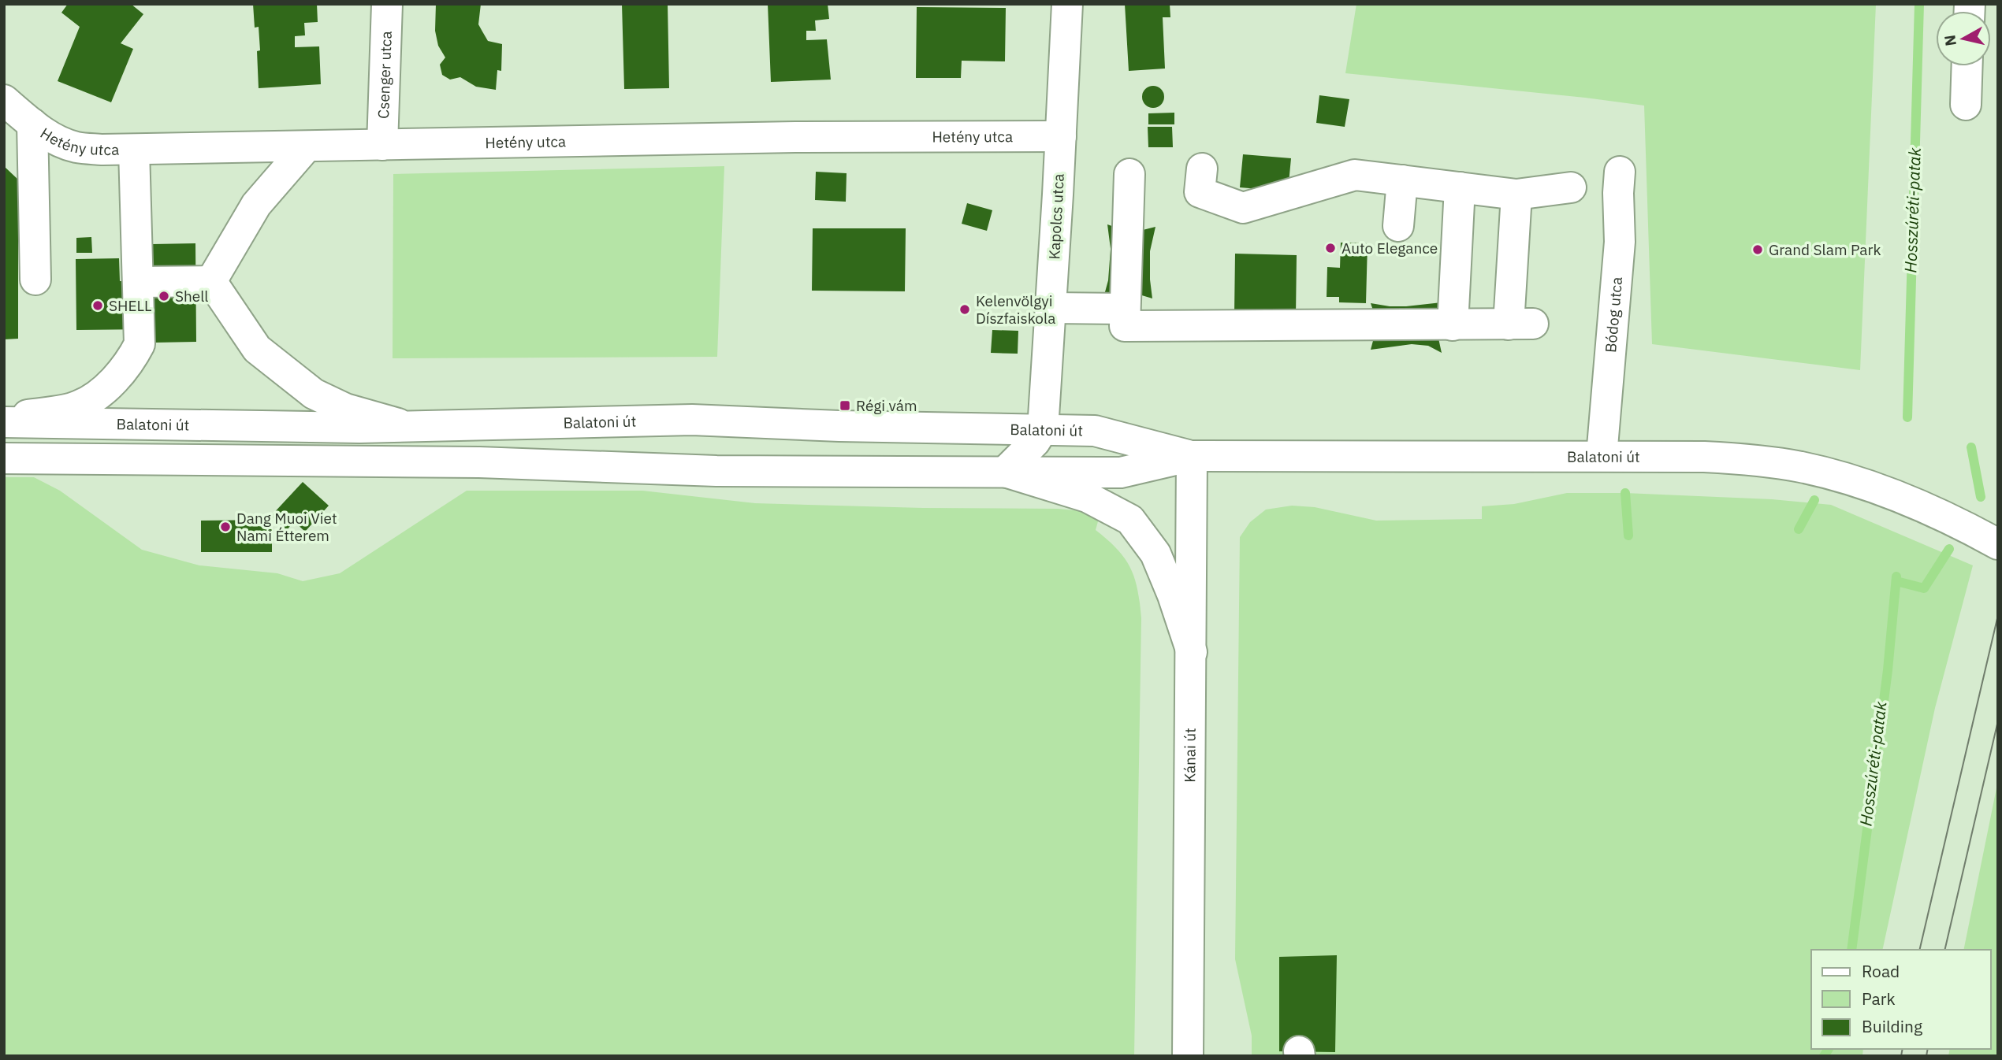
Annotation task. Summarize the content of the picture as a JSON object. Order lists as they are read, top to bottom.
{
  "streets": {
    "main road": [
      "Csenger utca",
      "Hetény utca",
      "Kapolcs utca",
      "Bódog utca",
      "Balatoni út",
      "Kánai út"
    ]
  },
  "crossings": [
    ["Csenger utca", "Hetény utca"],
    ["Hetény utca", "Kapolcs utca"],
    ["Kapolcs utca", "Balatoni út"],
    ["Bódog utca", "Balatoni út"],
    ["Balatoni út", "Kánai út"]
  ],
  "water": ["Hosszúréti-patak"],
  "places": {
    "other": [
      "Auto Elegance",
      "Grand Slam Park",
      "Shell",
      "SHELL",
      "Kelenvölgyi Díszfaiskola",
      "Dang Muoi Viet Nami Étterem"
    ],
    "transit": ["Régi vám"]
  },
  "legend": ["Road", "Park", "Building"],
  "north": "left"
}
